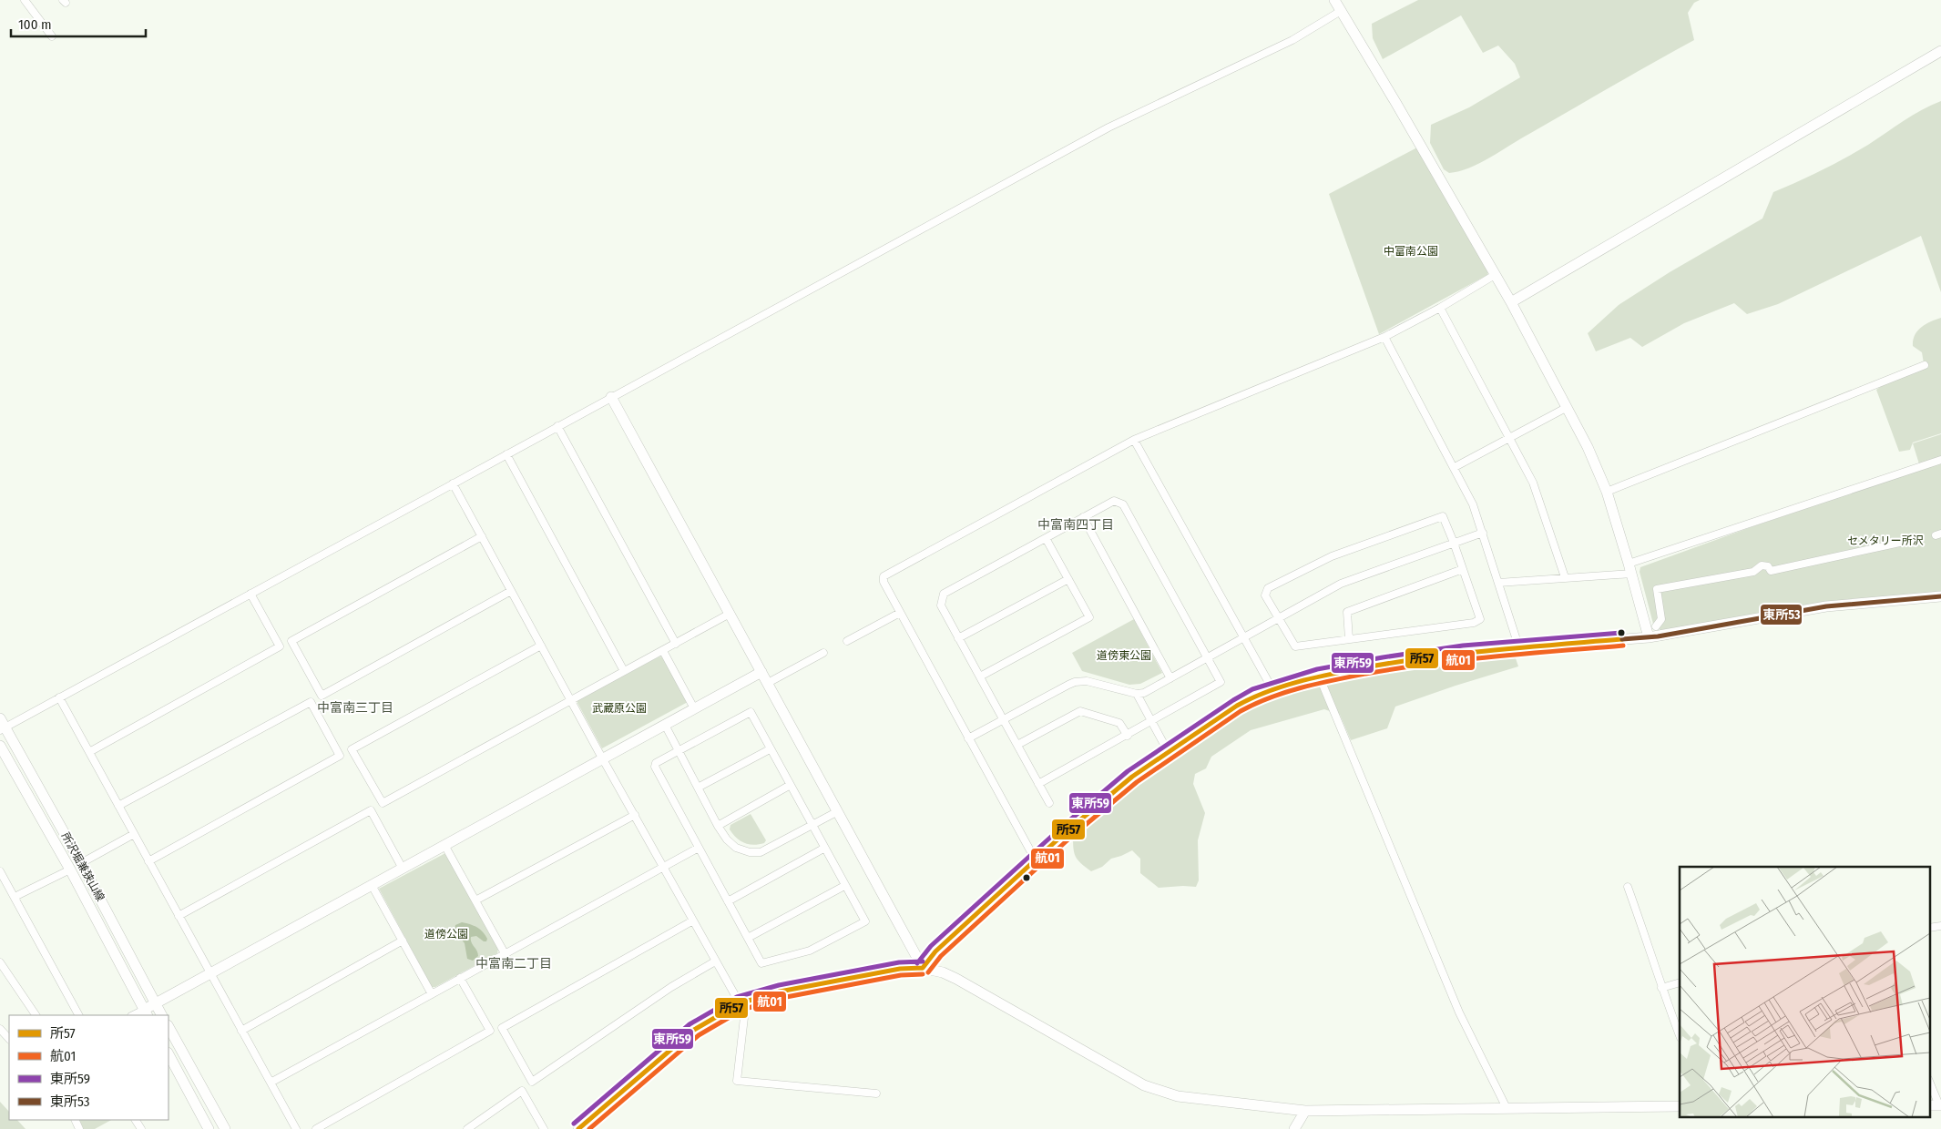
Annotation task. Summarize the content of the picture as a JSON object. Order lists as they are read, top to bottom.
{
  "streets": {
    "street": ["所沢堀兼狭山線"]
  },
  "districts": ["中富南四丁目", "中富南三丁目", "中富南二丁目"],
  "parks": [
    "中富南公園",
    "セメタリー所沢",
    "道傍東公園",
    "武蔵原公園",
    "道傍公園"
  ],
  "lines": [
    "transit line 東所53",
    "transit line 東所59",
    "transit line 所57",
    "transit line 航01"
  ],
  "legend": [
    "所57",
    "航01",
    "東所59",
    "東所53"
  ],
  "scale_bar": "100 m"
}
